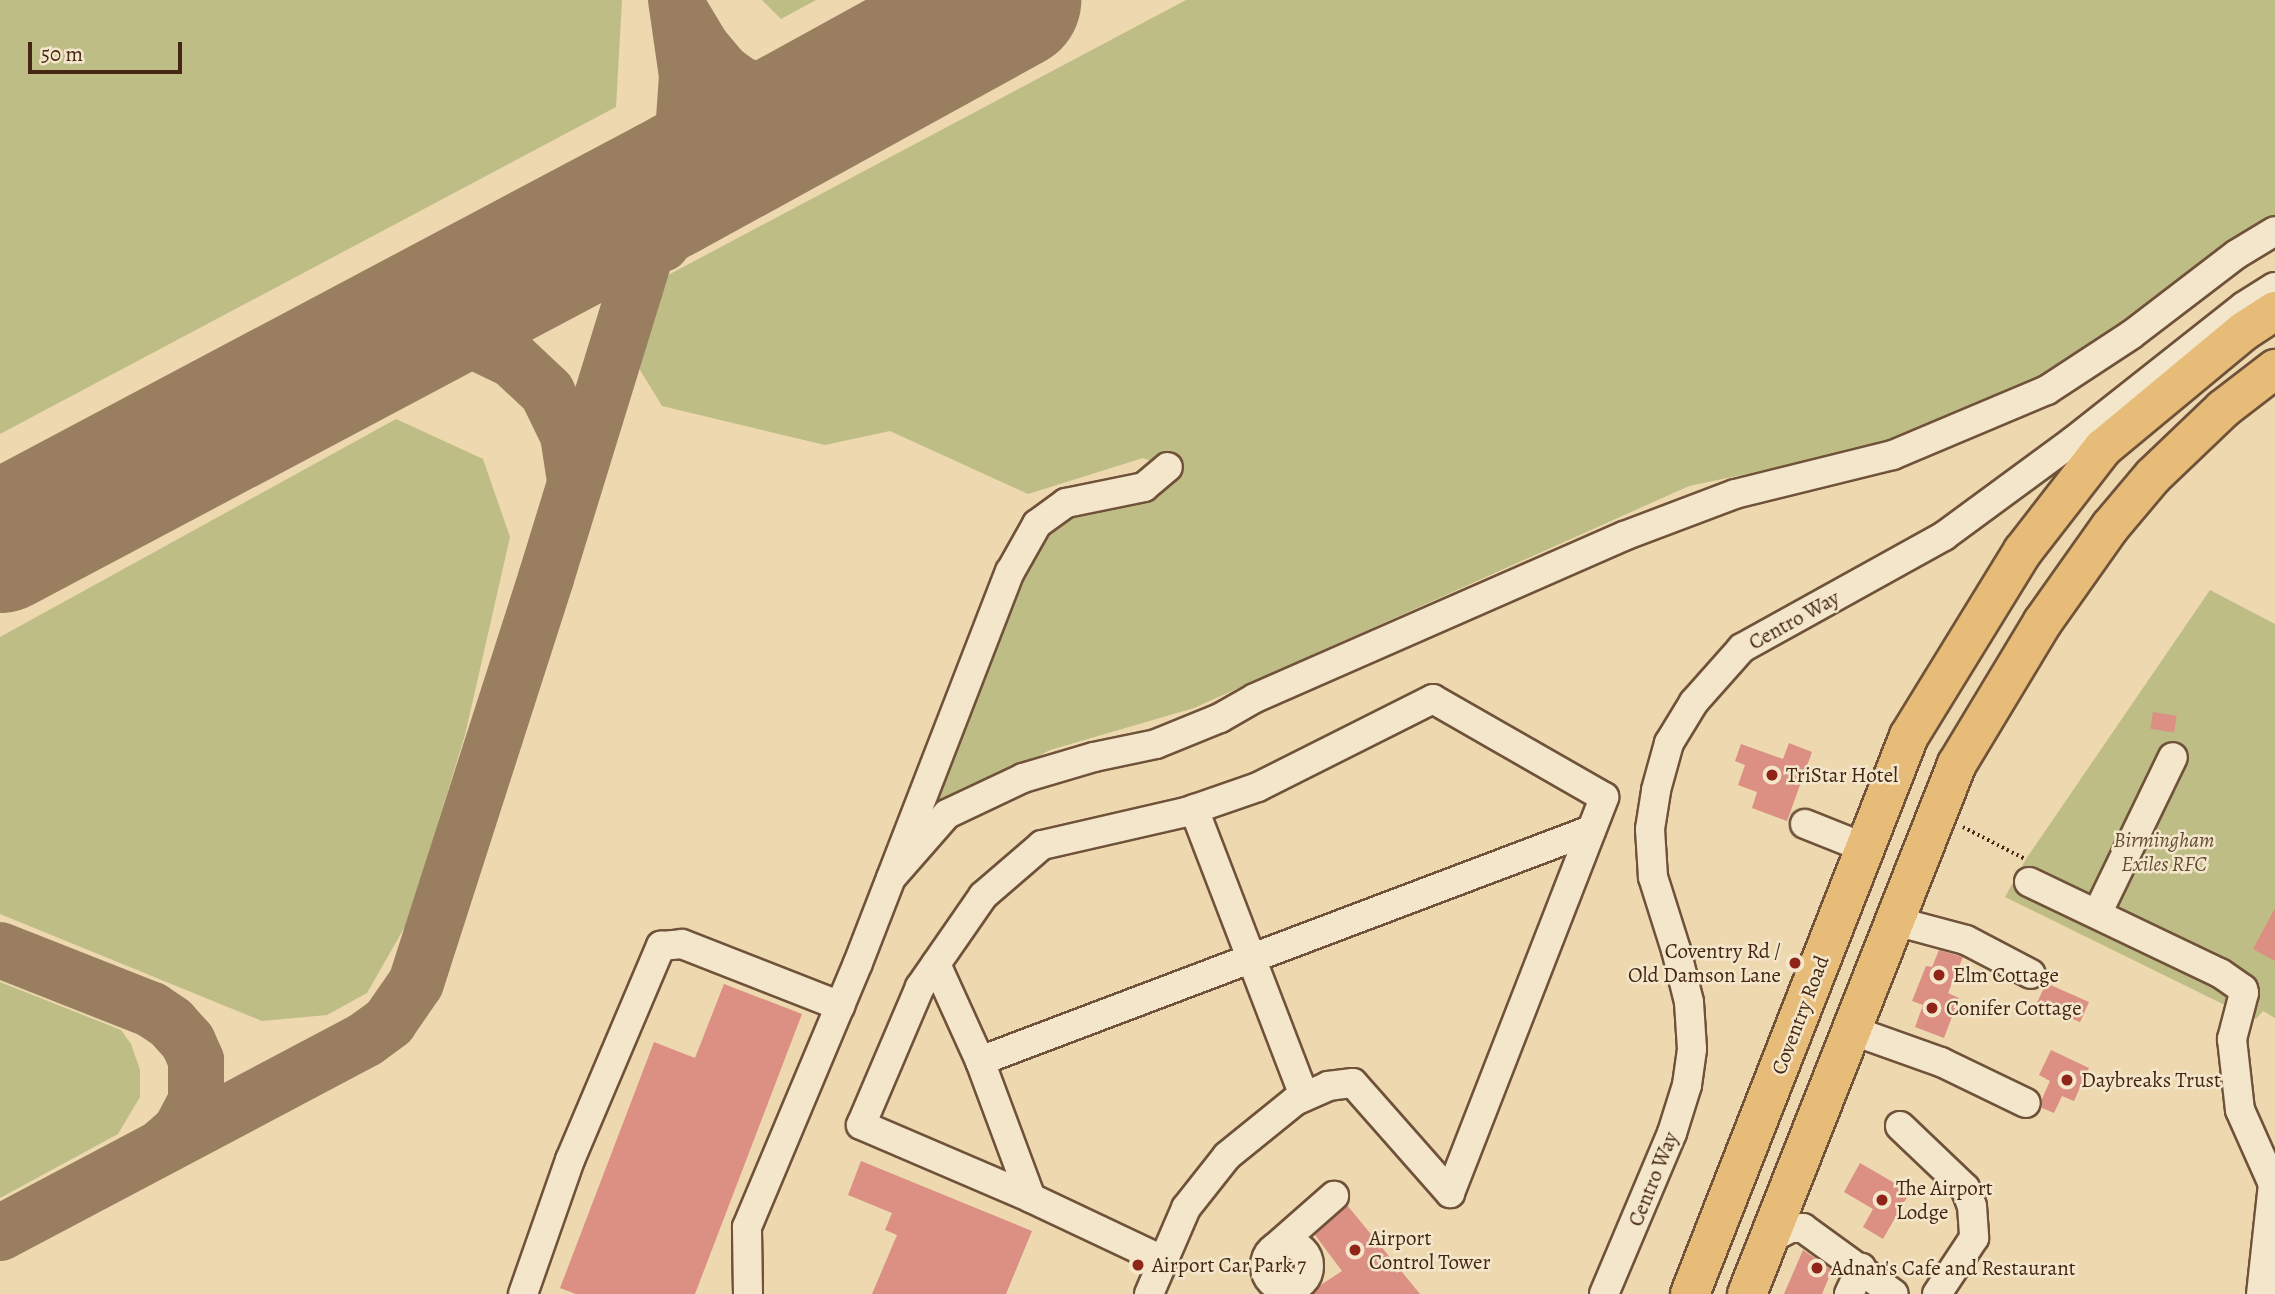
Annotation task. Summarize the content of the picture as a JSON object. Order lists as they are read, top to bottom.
{
  "streets": {
    "highway": ["Coventry Road"],
    "street": ["Centro Way"]
  },
  "parks": ["Birmingham Exiles RFC"],
  "places": [
    "TriStar Hotel",
    "Coventry Rd / Old Damson Lane",
    "Elm Cottage",
    "Conifer Cottage",
    "Daybreaks Trust",
    "The Airport Lodge",
    "Airport Control Tower",
    "Airport Car Park 7",
    "Adnan's Cafe and Restaurant"
  ],
  "scale_bar": "50 m"
}
